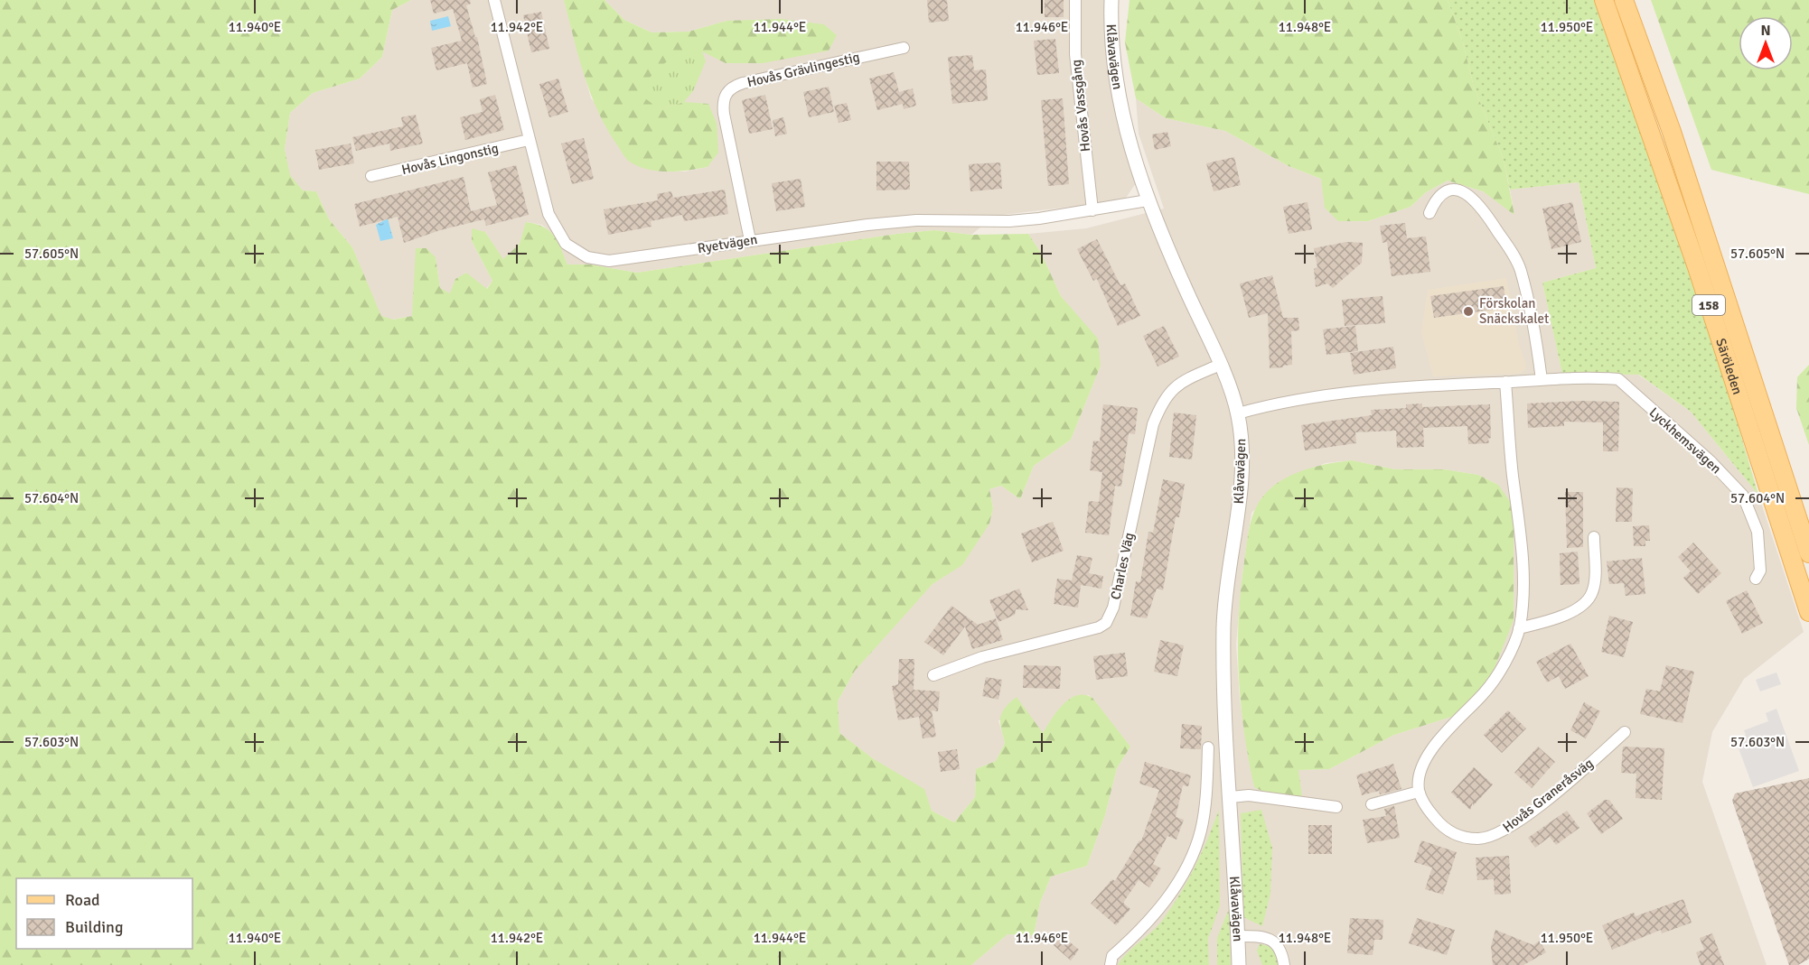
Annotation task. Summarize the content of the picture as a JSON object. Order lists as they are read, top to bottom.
{
  "streets": {
    "main road": ["158", "Säröleden"],
    "street": [
      "Klåvavägen",
      "Hovås Grävlingestig",
      "Hovås Vassgång",
      "Hovås Lingonstig",
      "Ryetvägen",
      "Lyckhemsvägen",
      "Charles Väg",
      "Hovås Graneråsväg"
    ]
  },
  "crossings": [
    ["Klåvavägen", "Ryetvägen"],
    ["Klåvavägen", "Lyckhemsvägen"],
    ["Klåvavägen", "Charles Väg"],
    ["Hovås Grävlingestig", "Ryetvägen"],
    ["Hovås Vassgång", "Ryetvägen"],
    ["Hovås Lingonstig", "Ryetvägen"]
  ],
  "places": ["Förskolan Snäckskalet"],
  "legend": ["Road", "Building"],
  "north": "top",
  "coordinates": [
    "11.940°E",
    "11.942°E",
    "11.944°E",
    "11.946°E",
    "11.948°E",
    "11.950°E",
    "57.605°N",
    "57.604°N",
    "57.603°N"
  ]
}
